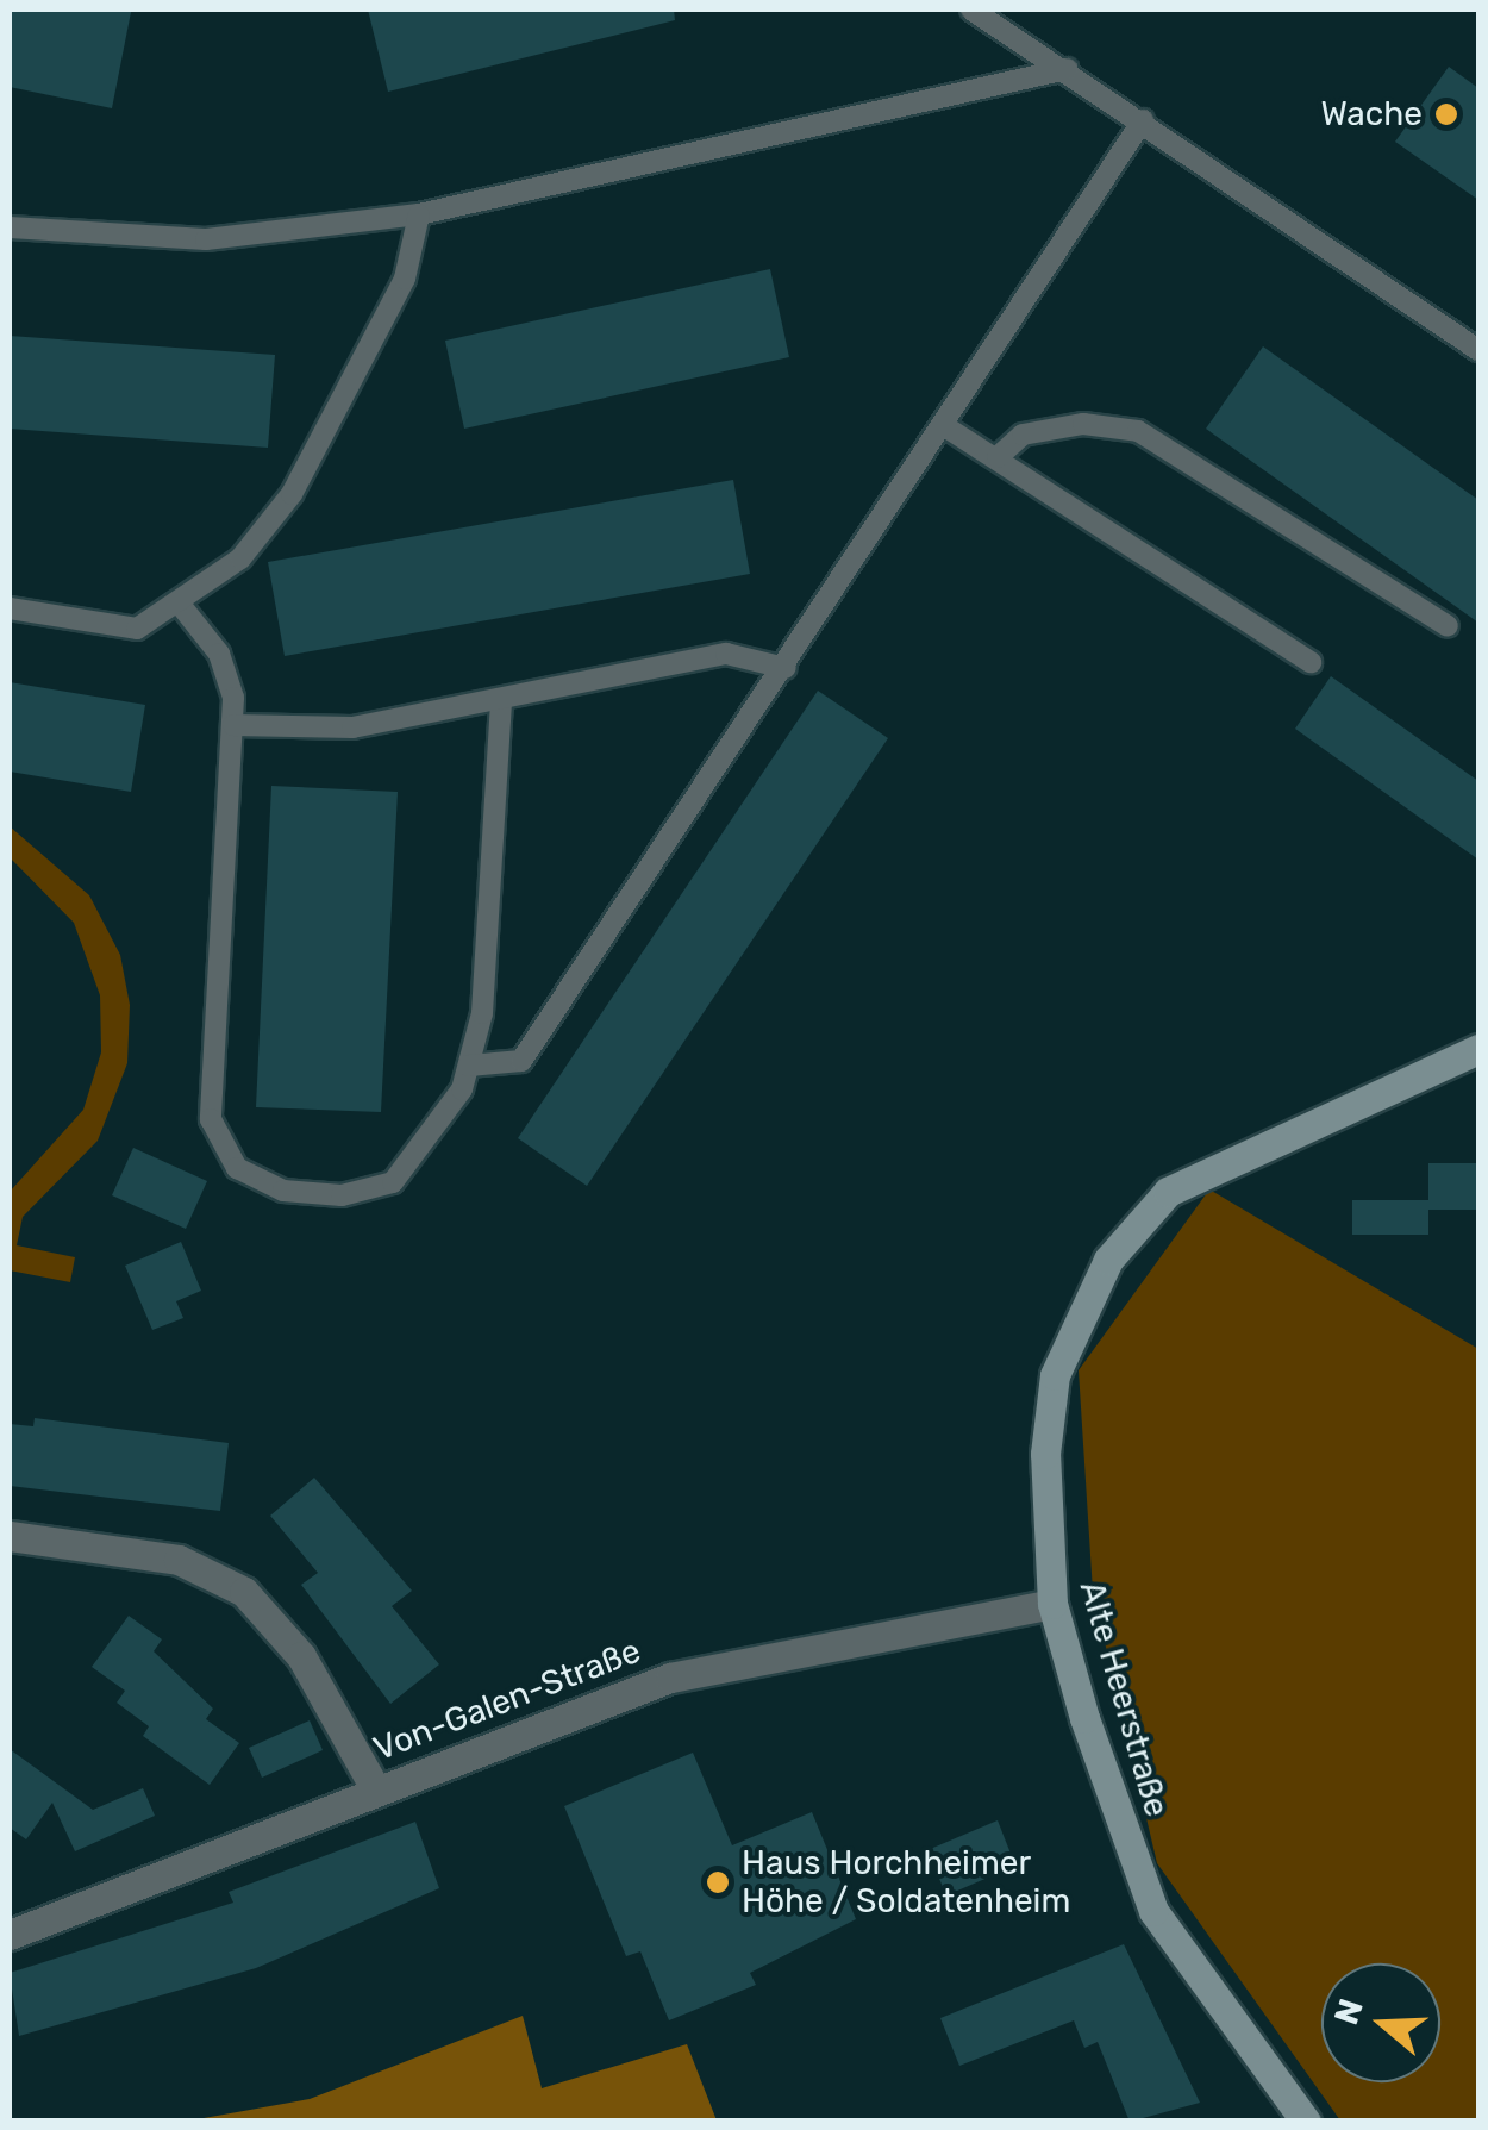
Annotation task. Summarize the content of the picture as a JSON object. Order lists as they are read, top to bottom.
{
  "streets": {
    "street": ["Alte Heerstraße", "Von-Galen-Straße"]
  },
  "crossings": [
    ["Alte Heerstraße", "Von-Galen-Straße"]
  ],
  "places": ["Wache", "Haus Horchheimer Höhe / Soldatenheim"],
  "north": "left"
}
